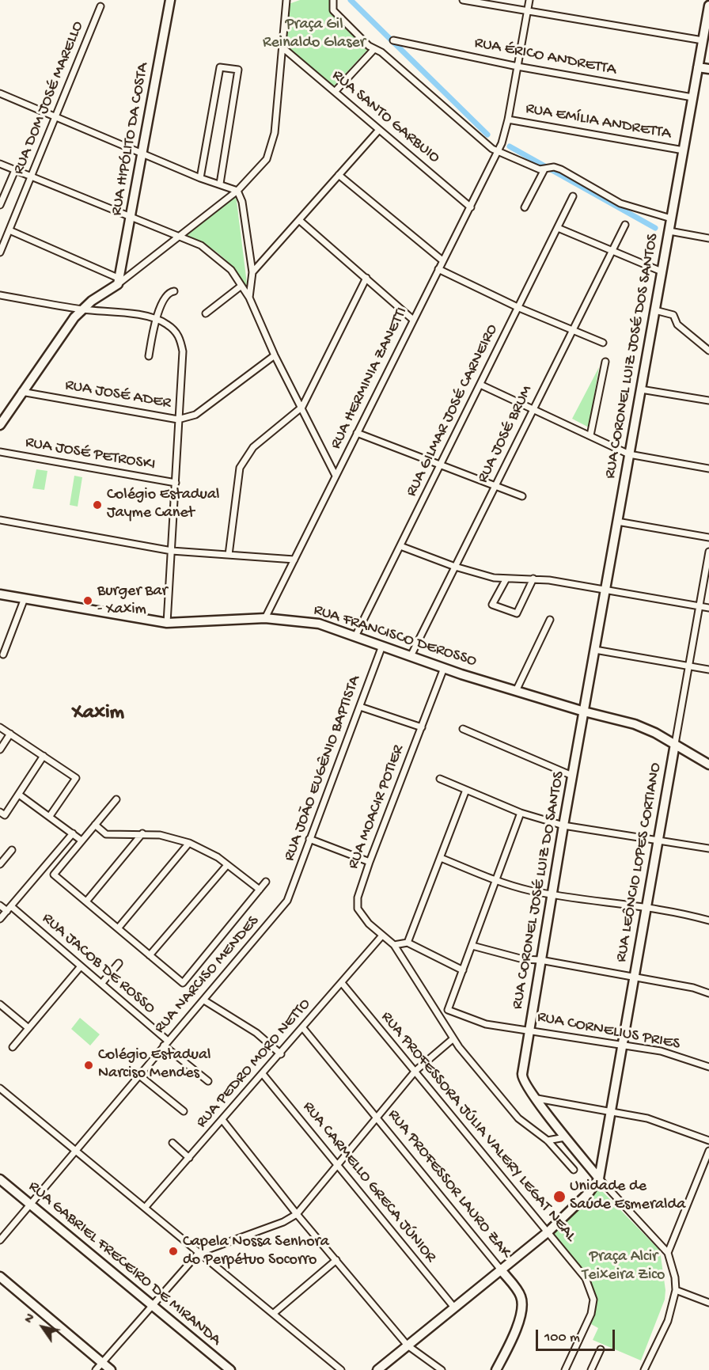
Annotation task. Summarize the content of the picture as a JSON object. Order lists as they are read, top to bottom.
{
  "streets": {
    "street": [
      "RUA ÉRICO ANDRETTA",
      "RUA DOM JOSÉ MARELLO",
      "RUA SANTO GARBUIO",
      "RUA EMÍLIA ANDRETTA",
      "RUA HIPÓLITO DA COSTA",
      "RUA CORONEL LUIZ JOSÉ DOS SANTOS",
      "RUA HERMINIA ZANETTI",
      "RUA JOSÉ ADER",
      "RUA GILMAR JOSÉ CARNEIRO",
      "RUA JOSÉ BRUM",
      "RUA JOSÉ PETROSKI",
      "RUA FRANCISCO DEROSSO",
      "RUA JOÃO EUGÊNIO BAPTISTA",
      "RUA MOACIR POTIER",
      "RUA LEÔNCIO LOPES CORTIANO",
      "RUA CORONEL JOSÉ LUIZ DO SANTOS",
      "RUA JACOB DE ROSSO",
      "RUA NARCISO MENDES",
      "RUA CORNELIUS PRIES",
      "RUA PEDRO MORO NETTO",
      "RUA PROFESSORA JÚLIA VALERY LEGAT NEAL",
      "RUA CARMELLO GRECA JÚNIOR",
      "RUA PROFESSOR LAURO ZAK",
      "RUA GABRIEL FRECEIRO DE MIRANDA"
    ]
  },
  "crossings": [
    ["RUA ÉRICO ANDRETTA", "RUA CORONEL LUIZ JOSÉ DOS SANTOS"],
    ["RUA ÉRICO ANDRETTA", "RUA HERMINIA ZANETTI"],
    ["RUA SANTO GARBUIO", "RUA HERMINIA ZANETTI"],
    ["RUA EMÍLIA ANDRETTA", "RUA CORONEL LUIZ JOSÉ DOS SANTOS"],
    ["RUA EMÍLIA ANDRETTA", "RUA HERMINIA ZANETTI"],
    ["RUA CORONEL LUIZ JOSÉ DOS SANTOS", "RUA FRANCISCO DEROSSO"],
    ["RUA CORONEL LUIZ JOSÉ DOS SANTOS", "RUA CORONEL JOSÉ LUIZ DO SANTOS"],
    ["RUA HERMINIA ZANETTI", "RUA FRANCISCO DEROSSO"],
    ["RUA GILMAR JOSÉ CARNEIRO", "RUA FRANCISCO DEROSSO"],
    ["RUA JOSÉ BRUM", "RUA FRANCISCO DEROSSO"],
    ["RUA FRANCISCO DEROSSO", "RUA JOÃO EUGÊNIO BAPTISTA"],
    ["RUA FRANCISCO DEROSSO", "RUA MOACIR POTIER"],
    ["RUA FRANCISCO DEROSSO", "RUA LEÔNCIO LOPES CORTIANO"],
    ["RUA FRANCISCO DEROSSO", "RUA CORONEL JOSÉ LUIZ DO SANTOS"],
    ["RUA JOÃO EUGÊNIO BAPTISTA", "RUA NARCISO MENDES"],
    ["RUA MOACIR POTIER", "RUA PEDRO MORO NETTO"],
    ["RUA LEÔNCIO LOPES CORTIANO", "RUA CORNELIUS PRIES"],
    ["RUA CORONEL JOSÉ LUIZ DO SANTOS", "RUA CORNELIUS PRIES"],
    ["RUA JACOB DE ROSSO", "RUA NARCISO MENDES"],
    ["RUA NARCISO MENDES", "RUA GABRIEL FRECEIRO DE MIRANDA"],
    ["RUA PEDRO MORO NETTO", "RUA PROFESSORA JÚLIA VALERY LEGAT NEAL"],
    ["RUA PEDRO MORO NETTO", "RUA CARMELLO GRECA JÚNIOR"],
    ["RUA PEDRO MORO NETTO", "RUA PROFESSOR LAURO ZAK"]
  ],
  "districts": ["Xaxim"],
  "parks": ["Praça Gil Reinaldo Glaser", "Praça Alcir Teixeira Zico"],
  "places": [
    "Colégio Estadual Jayme Canet",
    "Burger Bar - Xaxim",
    "Colégio Estadual Narciso Mendes",
    "Unidade de Saúde Esmeralda",
    "Capela Nossa Senhora do Perpétuo Socorro"
  ],
  "scale_bar": "100 m",
  "north": "top left"
}
